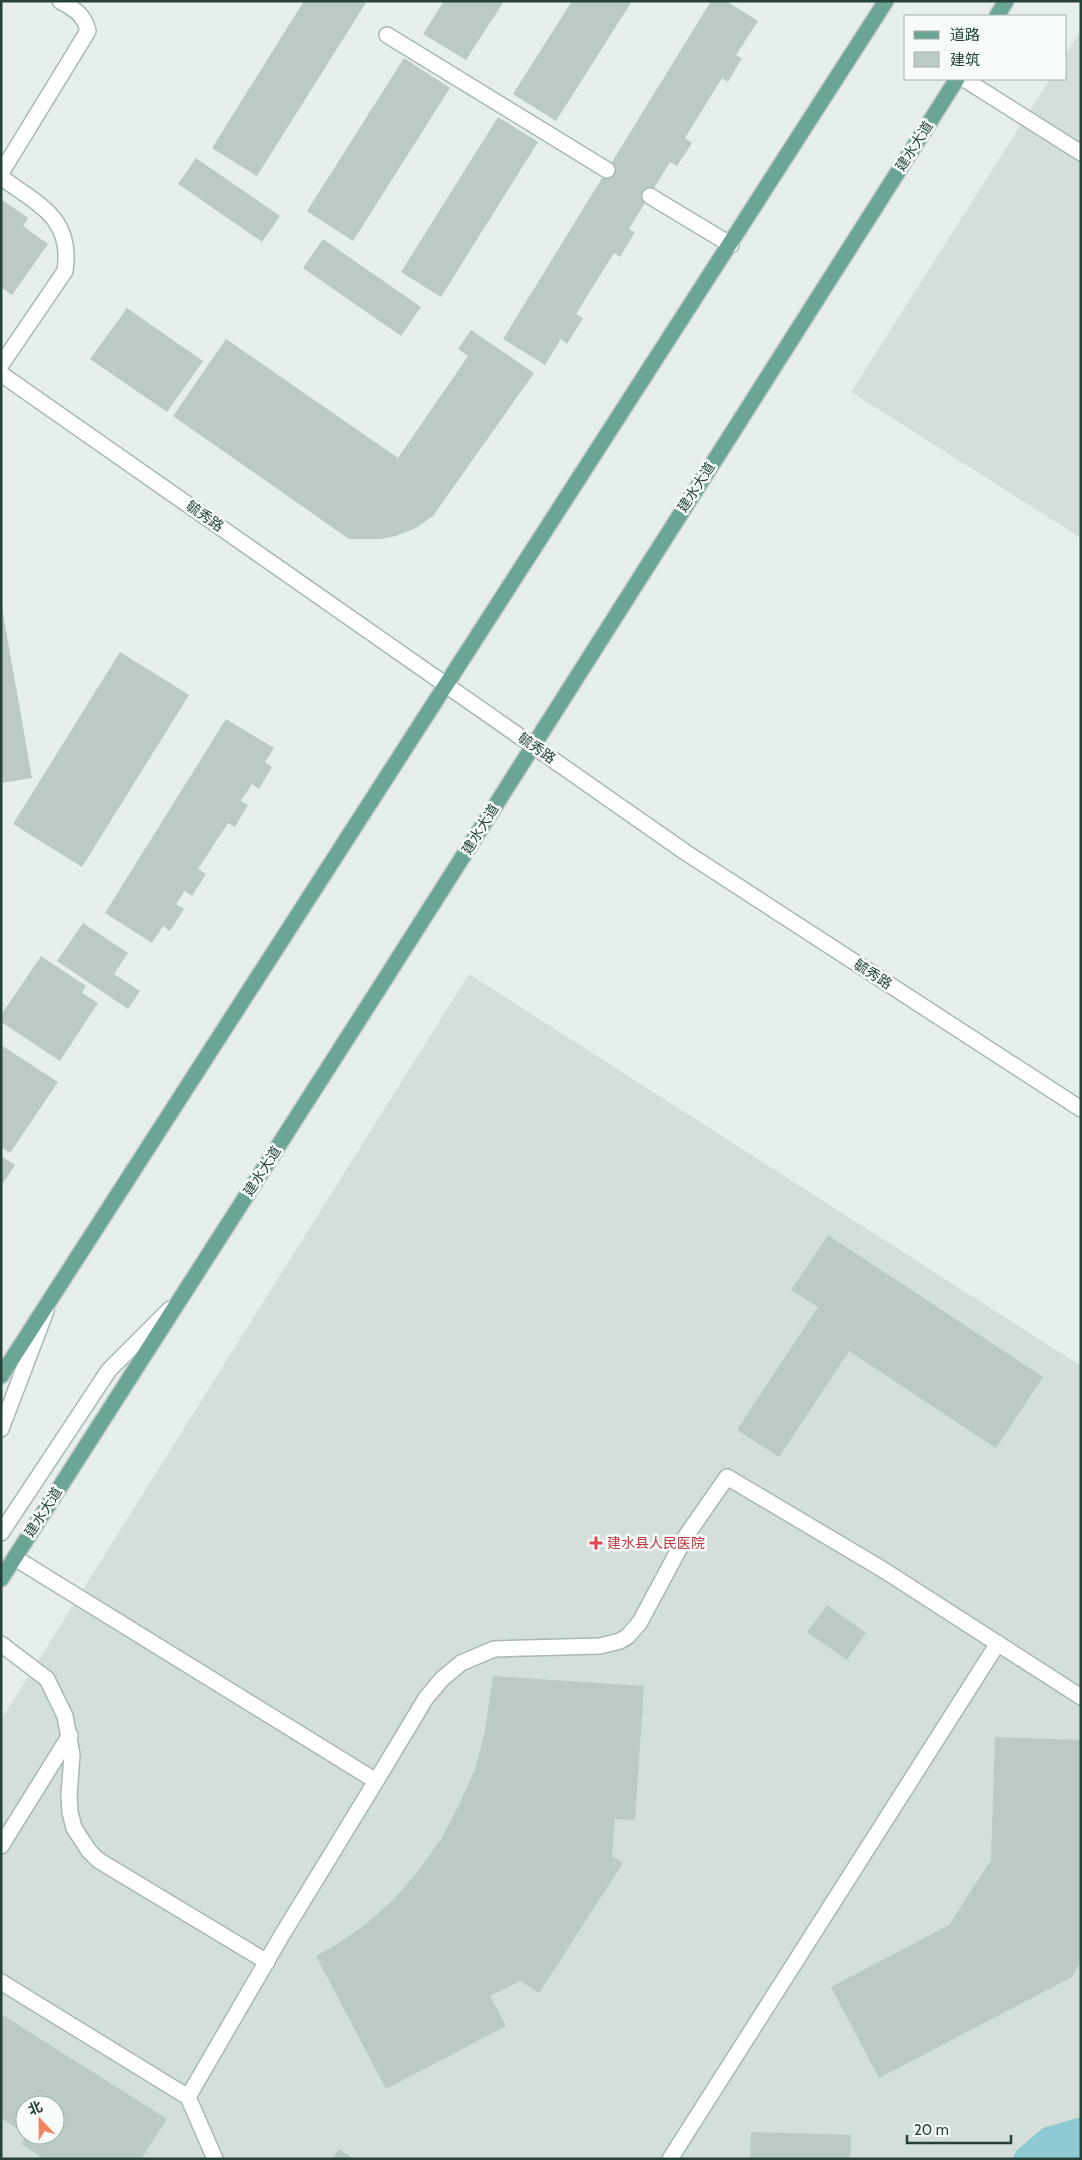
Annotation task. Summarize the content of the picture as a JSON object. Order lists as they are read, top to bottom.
{
  "streets": {
    "main road": ["建水大道"],
    "street": ["毓秀路"]
  },
  "crossings": [
    ["建水大道", "毓秀路"]
  ],
  "places": {
    "health": ["建水县人民医院"]
  },
  "legend": ["道路", "建筑"],
  "scale_bar": "20 m",
  "north": "top"
}
